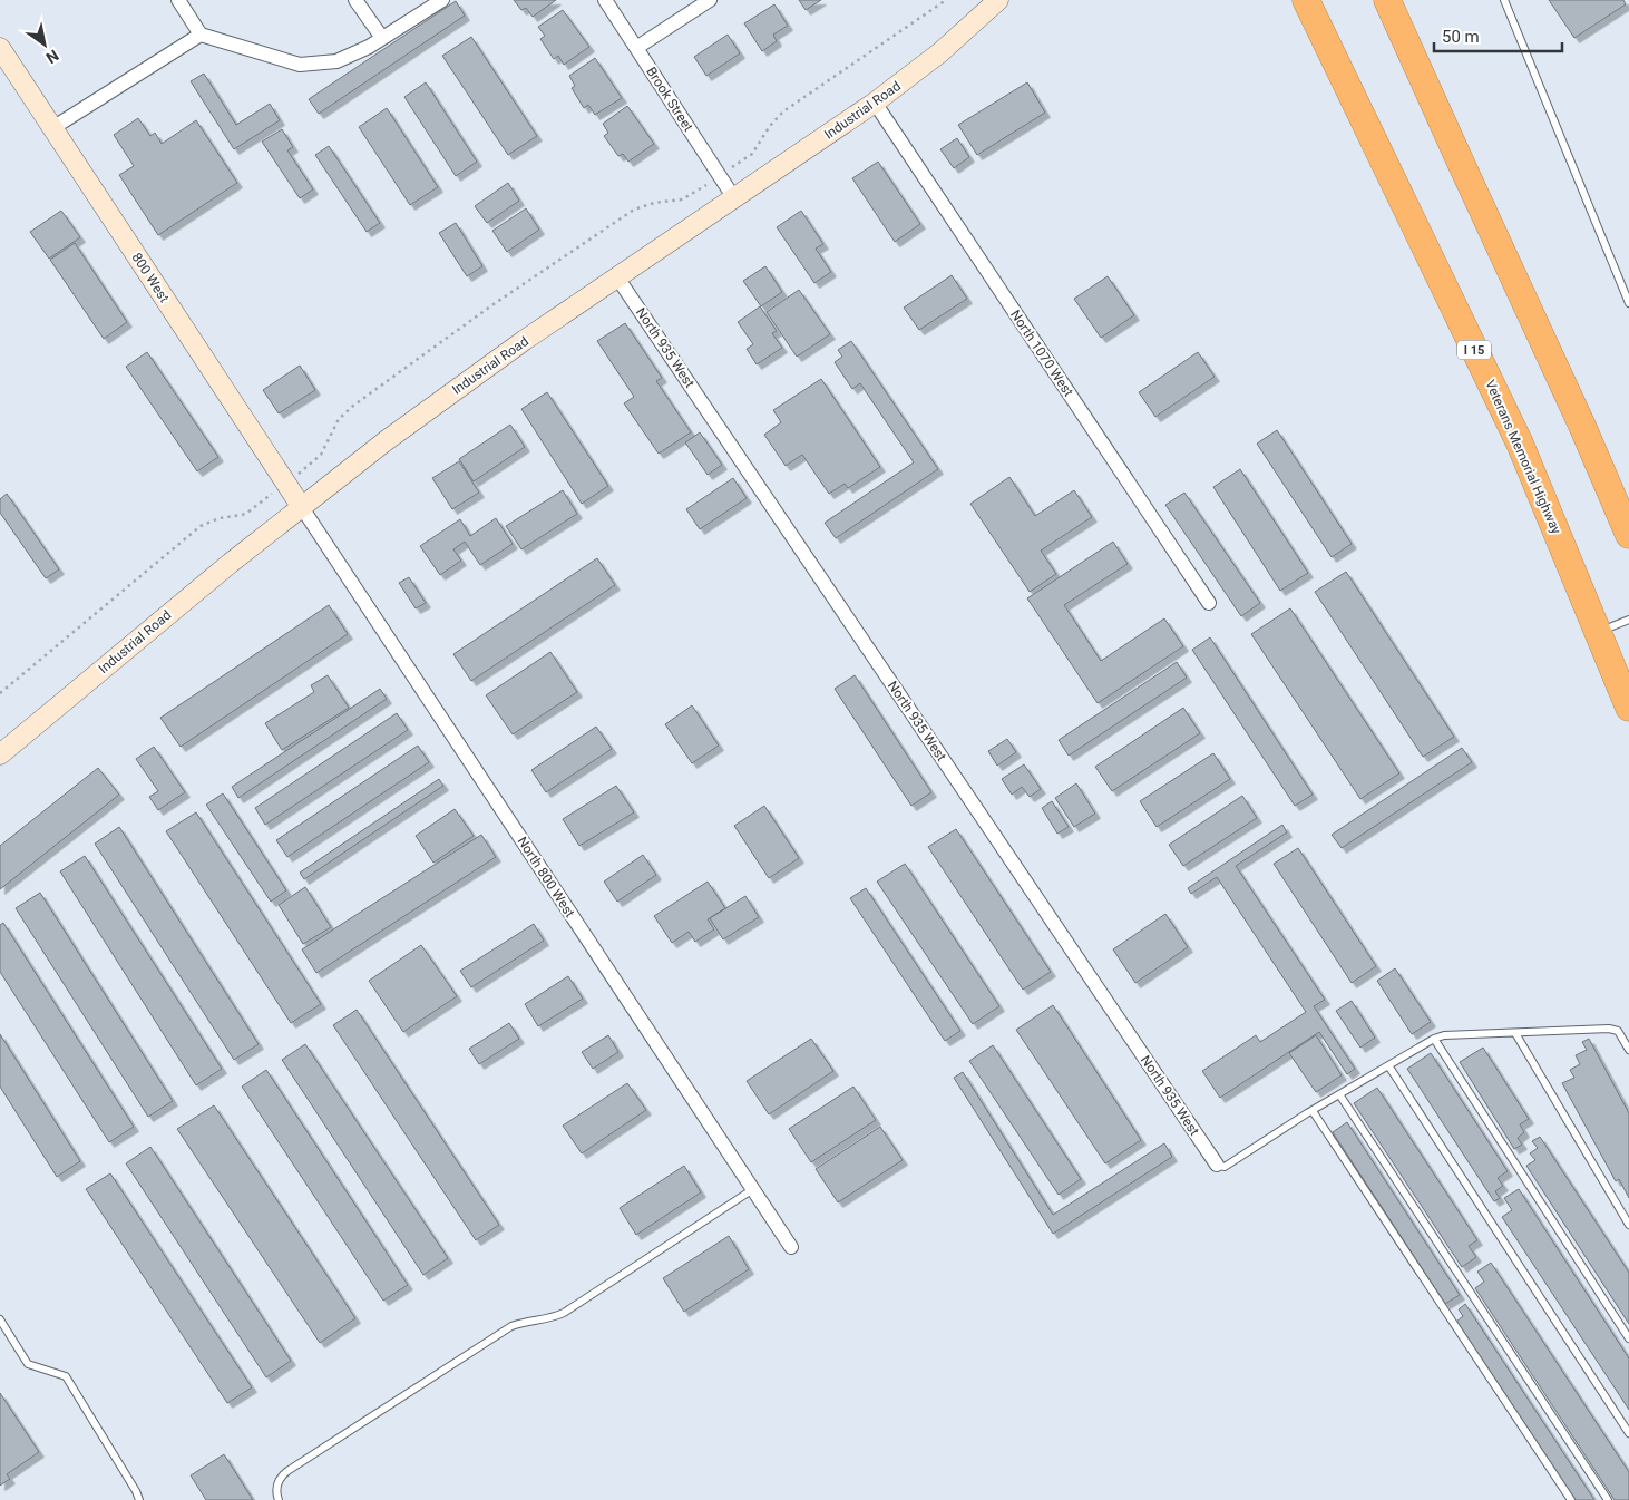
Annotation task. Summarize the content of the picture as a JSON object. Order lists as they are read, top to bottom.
{
  "streets": {
    "highway": ["I 15", "Veterans Memorial Highway"],
    "street": [
      "Brook Street",
      "Industrial Road",
      "800 West",
      "North 935 West",
      "North 1070 West",
      "North 800 West"
    ]
  },
  "crossings": [
    ["Brook Street", "Industrial Road"],
    ["Industrial Road", "800 West"],
    ["Industrial Road", "North 935 West"],
    ["Industrial Road", "North 1070 West"],
    ["Industrial Road", "North 800 West"],
    ["800 West", "North 800 West"]
  ],
  "scale_bar": "50 m",
  "north": "bottom right"
}
